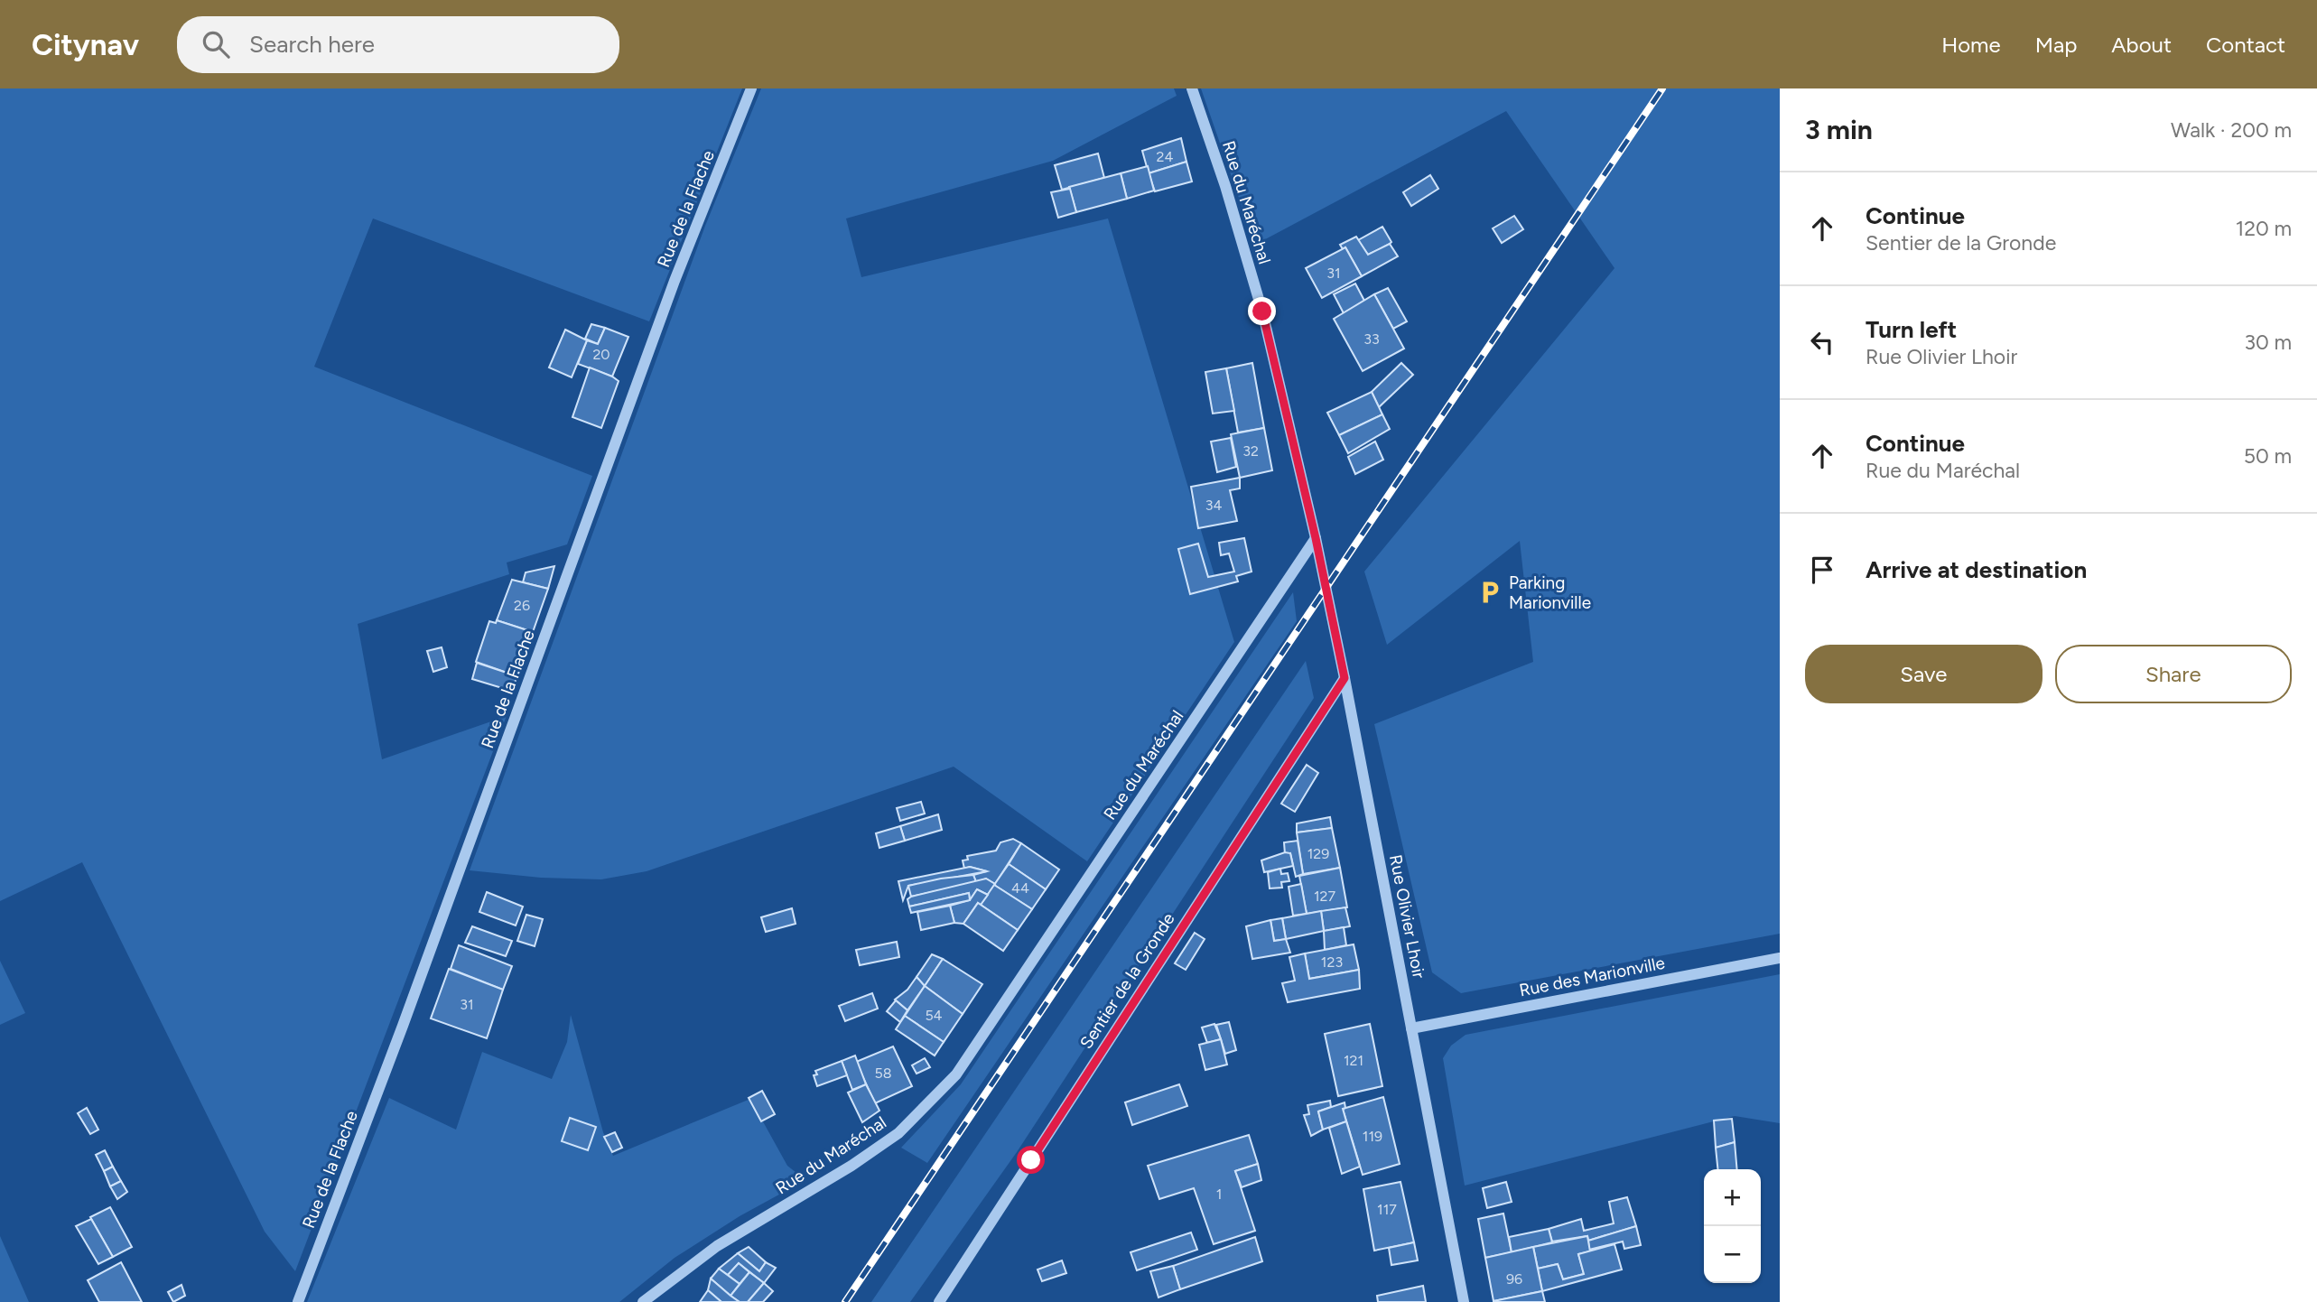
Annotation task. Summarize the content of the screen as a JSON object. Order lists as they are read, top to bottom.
{
  "streets": {
    "street": [
      "Rue du Maréchal",
      "Rue de la Flache",
      "Rue Olivier Lhoir",
      "Rue des Marionville",
      "Sentier de la Gronde"
    ]
  },
  "crossings": [
    ["Rue du Maréchal", "Rue Olivier Lhoir"],
    ["Rue Olivier Lhoir", "Rue des Marionville"],
    ["Rue Olivier Lhoir", "Sentier de la Gronde"]
  ],
  "places": {
    "parking": ["Parking Marionville"]
  },
  "house_numbers": [
    "24",
    "31",
    "33",
    "20",
    "32",
    "34",
    "26",
    "129",
    "44",
    "127",
    "123",
    "31",
    "54",
    "121",
    "58",
    "119",
    "1",
    "117",
    "96"
  ],
  "page": {
    "header": "Citynav",
    "search": "Search here",
    "nav": [
      "Home",
      "Map",
      "About",
      "Contact"
    ],
    "heading": ["3 min", "Walk · 200 m"],
    "list": [
      ["Continue", "Sentier de la Gronde", "120 m"],
      ["Turn left", "Rue Olivier Lhoir", "30 m"],
      ["Continue", "Rue du Maréchal", "50 m"],
      "Arrive at destination"
    ],
    "buttons": ["Save", "Share"],
    "map_buttons": ["+", "−"]
  }
}
